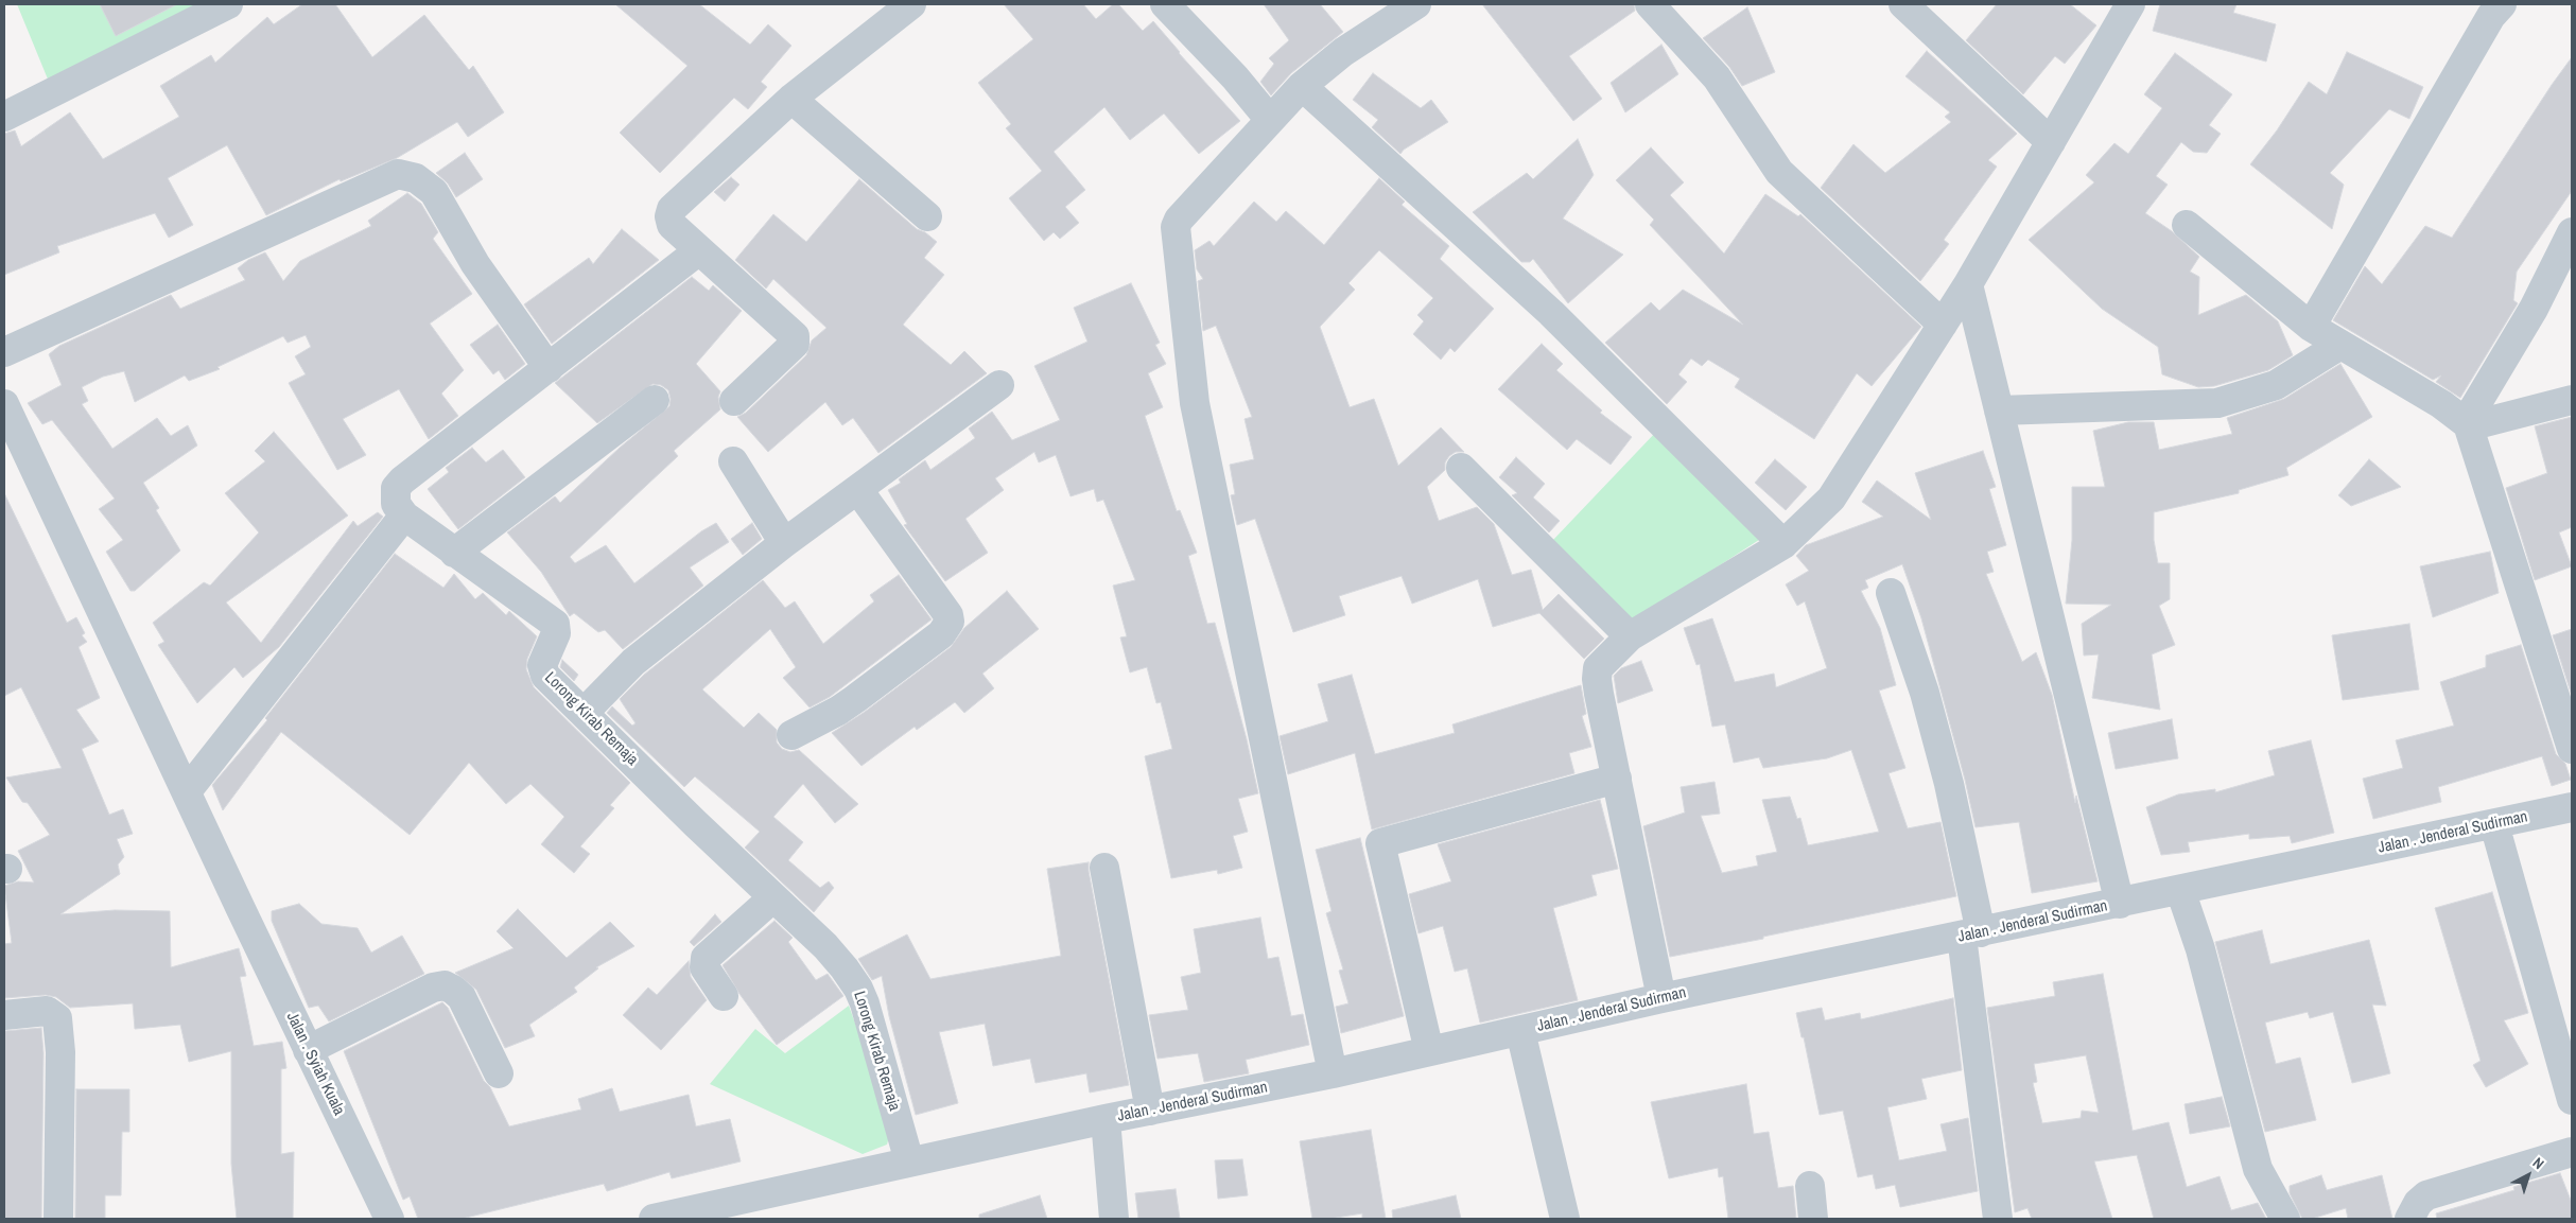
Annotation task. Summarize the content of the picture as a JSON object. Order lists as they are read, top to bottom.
{
  "streets": {
    "street": ["Lorong Kirab Remaja", "Jalan . Jenderal Sudirman", "Jalan . Syiah Kuala"]
  },
  "crossings": [
    ["Lorong Kirab Remaja", "Jalan . Jenderal Sudirman"]
  ],
  "north": "top right"
}
